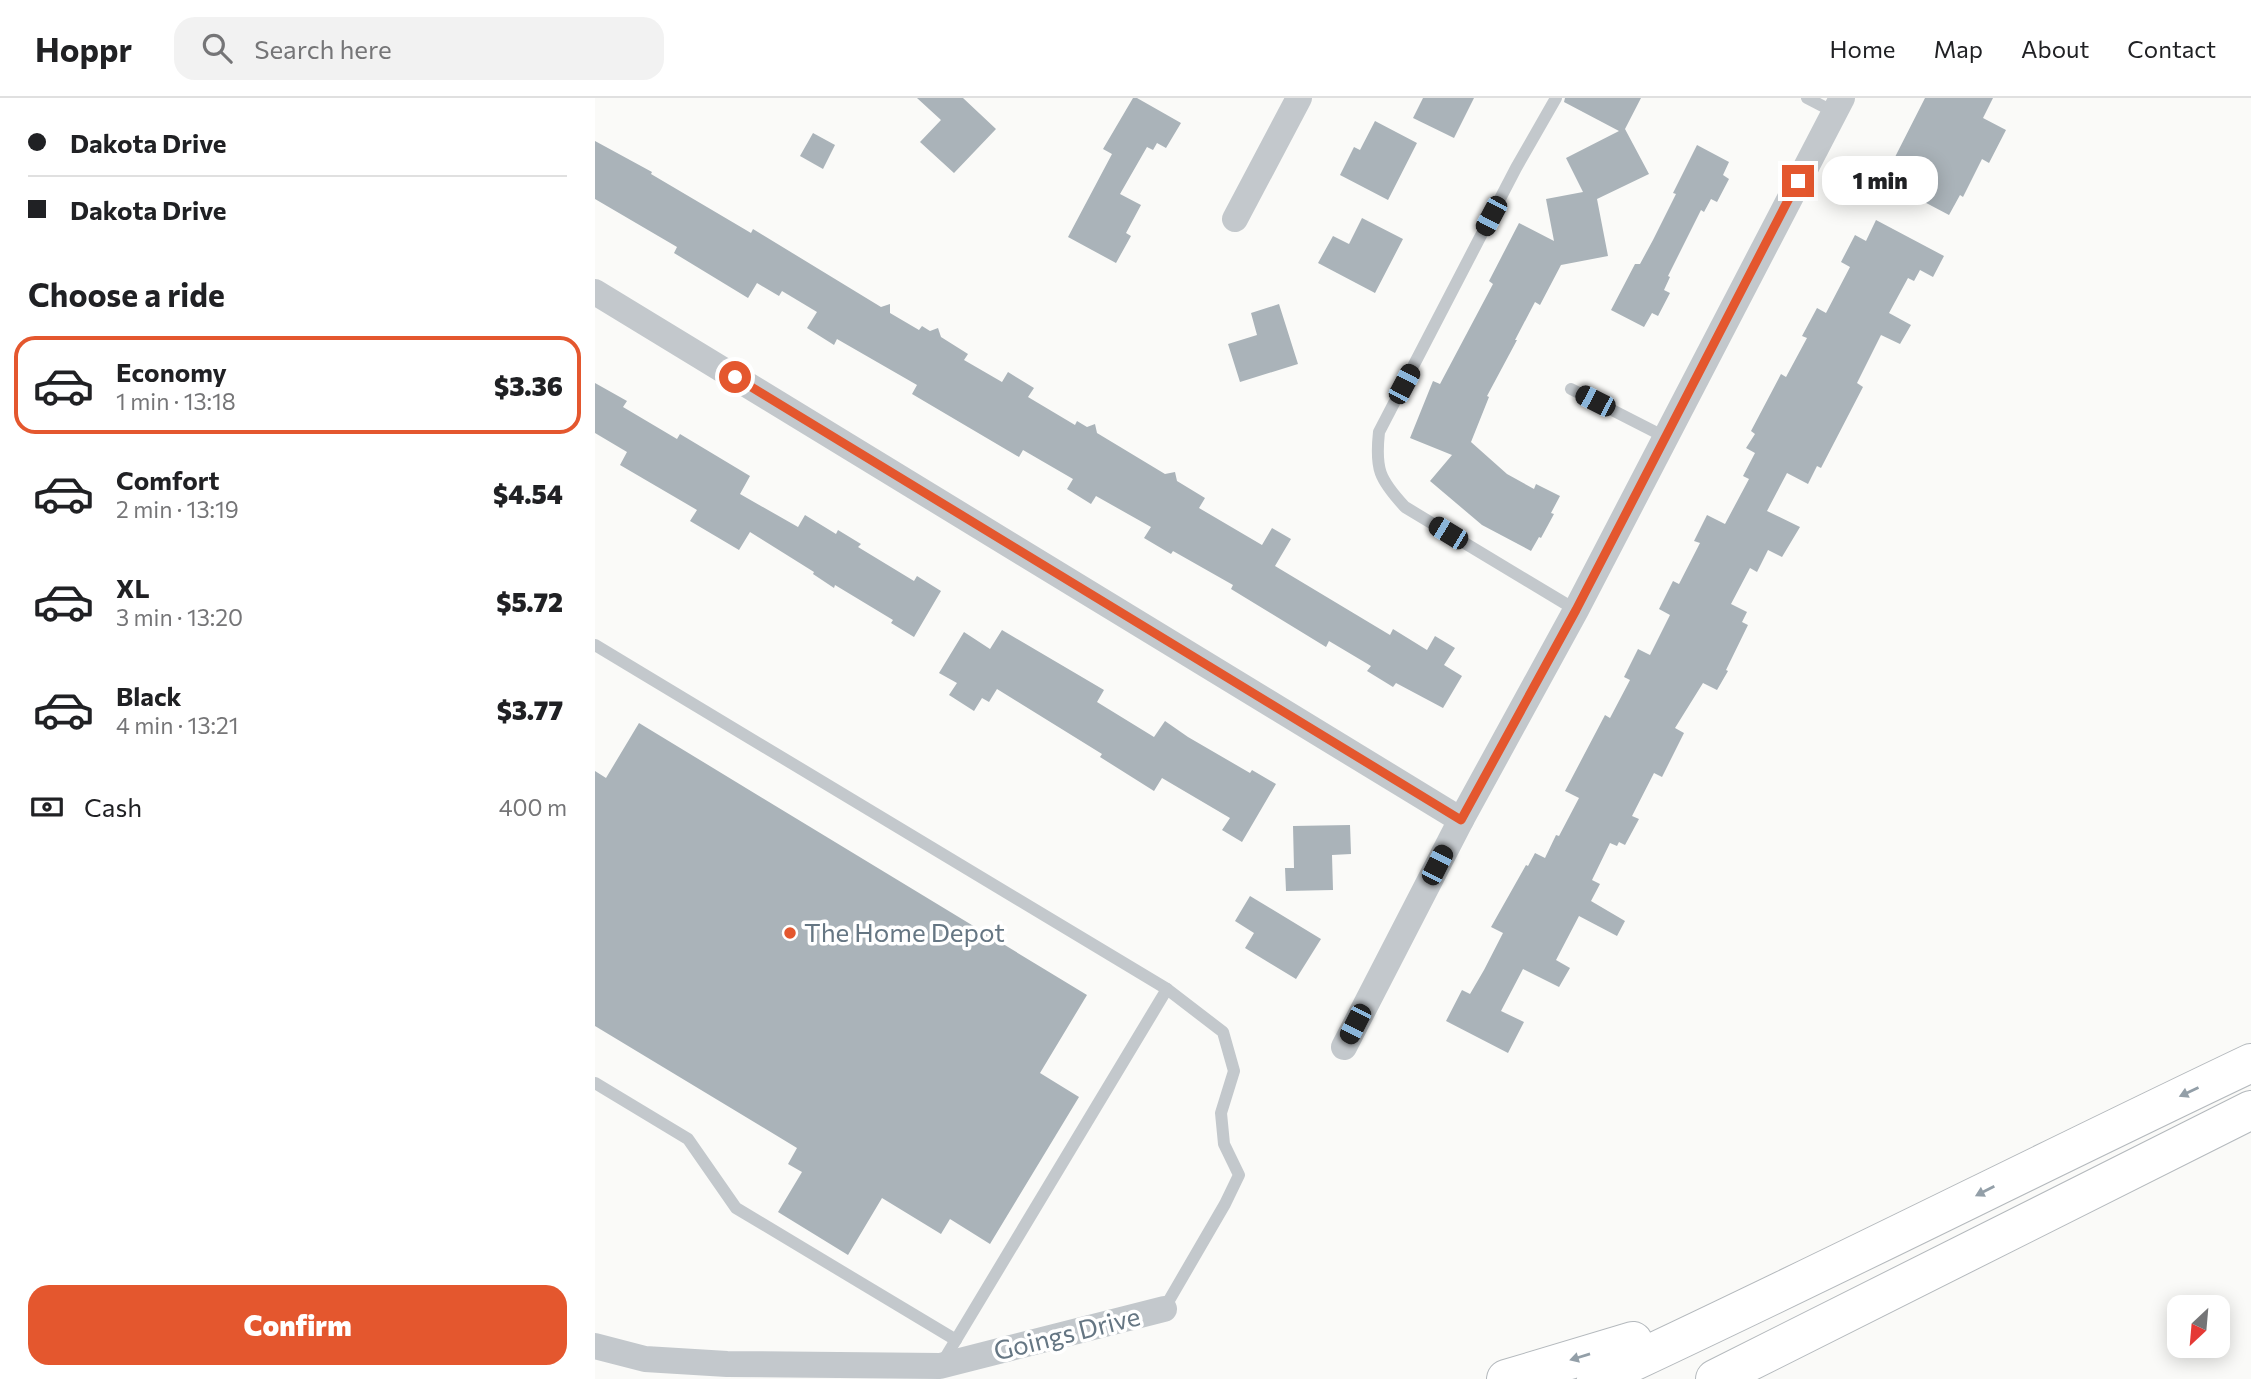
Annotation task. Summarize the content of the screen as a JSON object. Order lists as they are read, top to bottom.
{
  "streets": {
    "street": ["Goings Drive"]
  },
  "places": ["The Home Depot"],
  "north": "bottom left",
  "page": {
    "header": "Hoppr",
    "search": "Search here",
    "nav": [
      "Home",
      "Map",
      "About",
      "Contact"
    ],
    "banner": ["Dakota Drive", "Dakota Drive"],
    "bubble": "1 min",
    "heading": "Choose a ride",
    "list": [
      {
        "name": "Economy",
        "note": "1 min · 13:18",
        "value": "$3.36"
      },
      {
        "name": "Comfort",
        "note": "2 min · 13:19",
        "value": "$4.54"
      },
      {
        "name": "XL",
        "note": "3 min · 13:20",
        "value": "$5.72"
      },
      {
        "name": "Black",
        "note": "4 min · 13:21",
        "value": "$3.77"
      }
    ],
    "pay": ["Cash", "400 m"],
    "buttons": "Confirm"
  }
}
